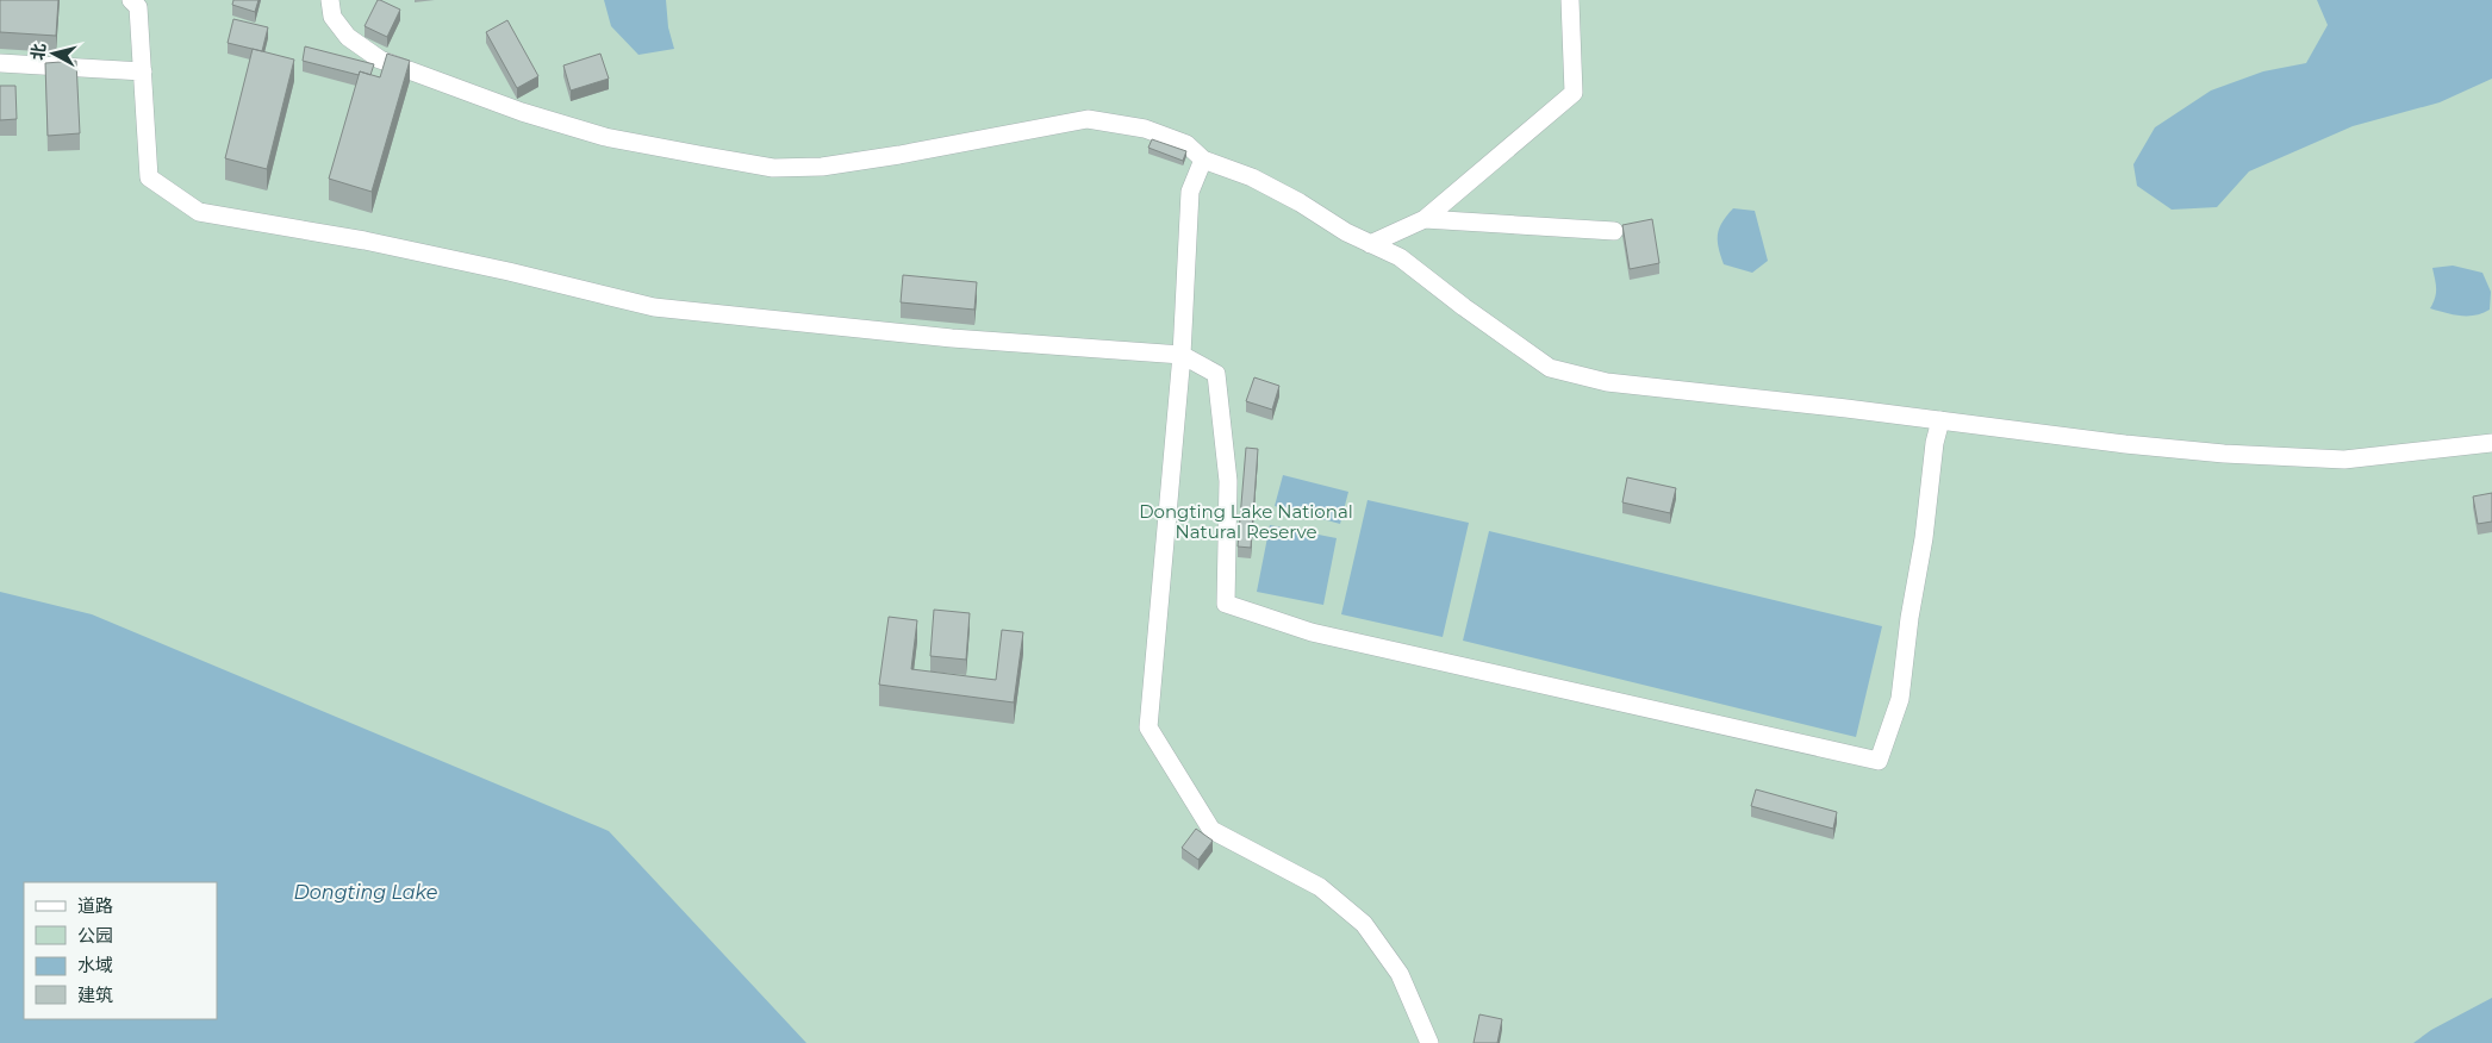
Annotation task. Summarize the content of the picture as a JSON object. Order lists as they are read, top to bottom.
{
  "water": ["Dongting Lake"],
  "parks": ["Dongting Lake National Natural Reserve"],
  "legend": [
    "道路",
    "公园",
    "水域",
    "建筑"
  ],
  "north": "left"
}
